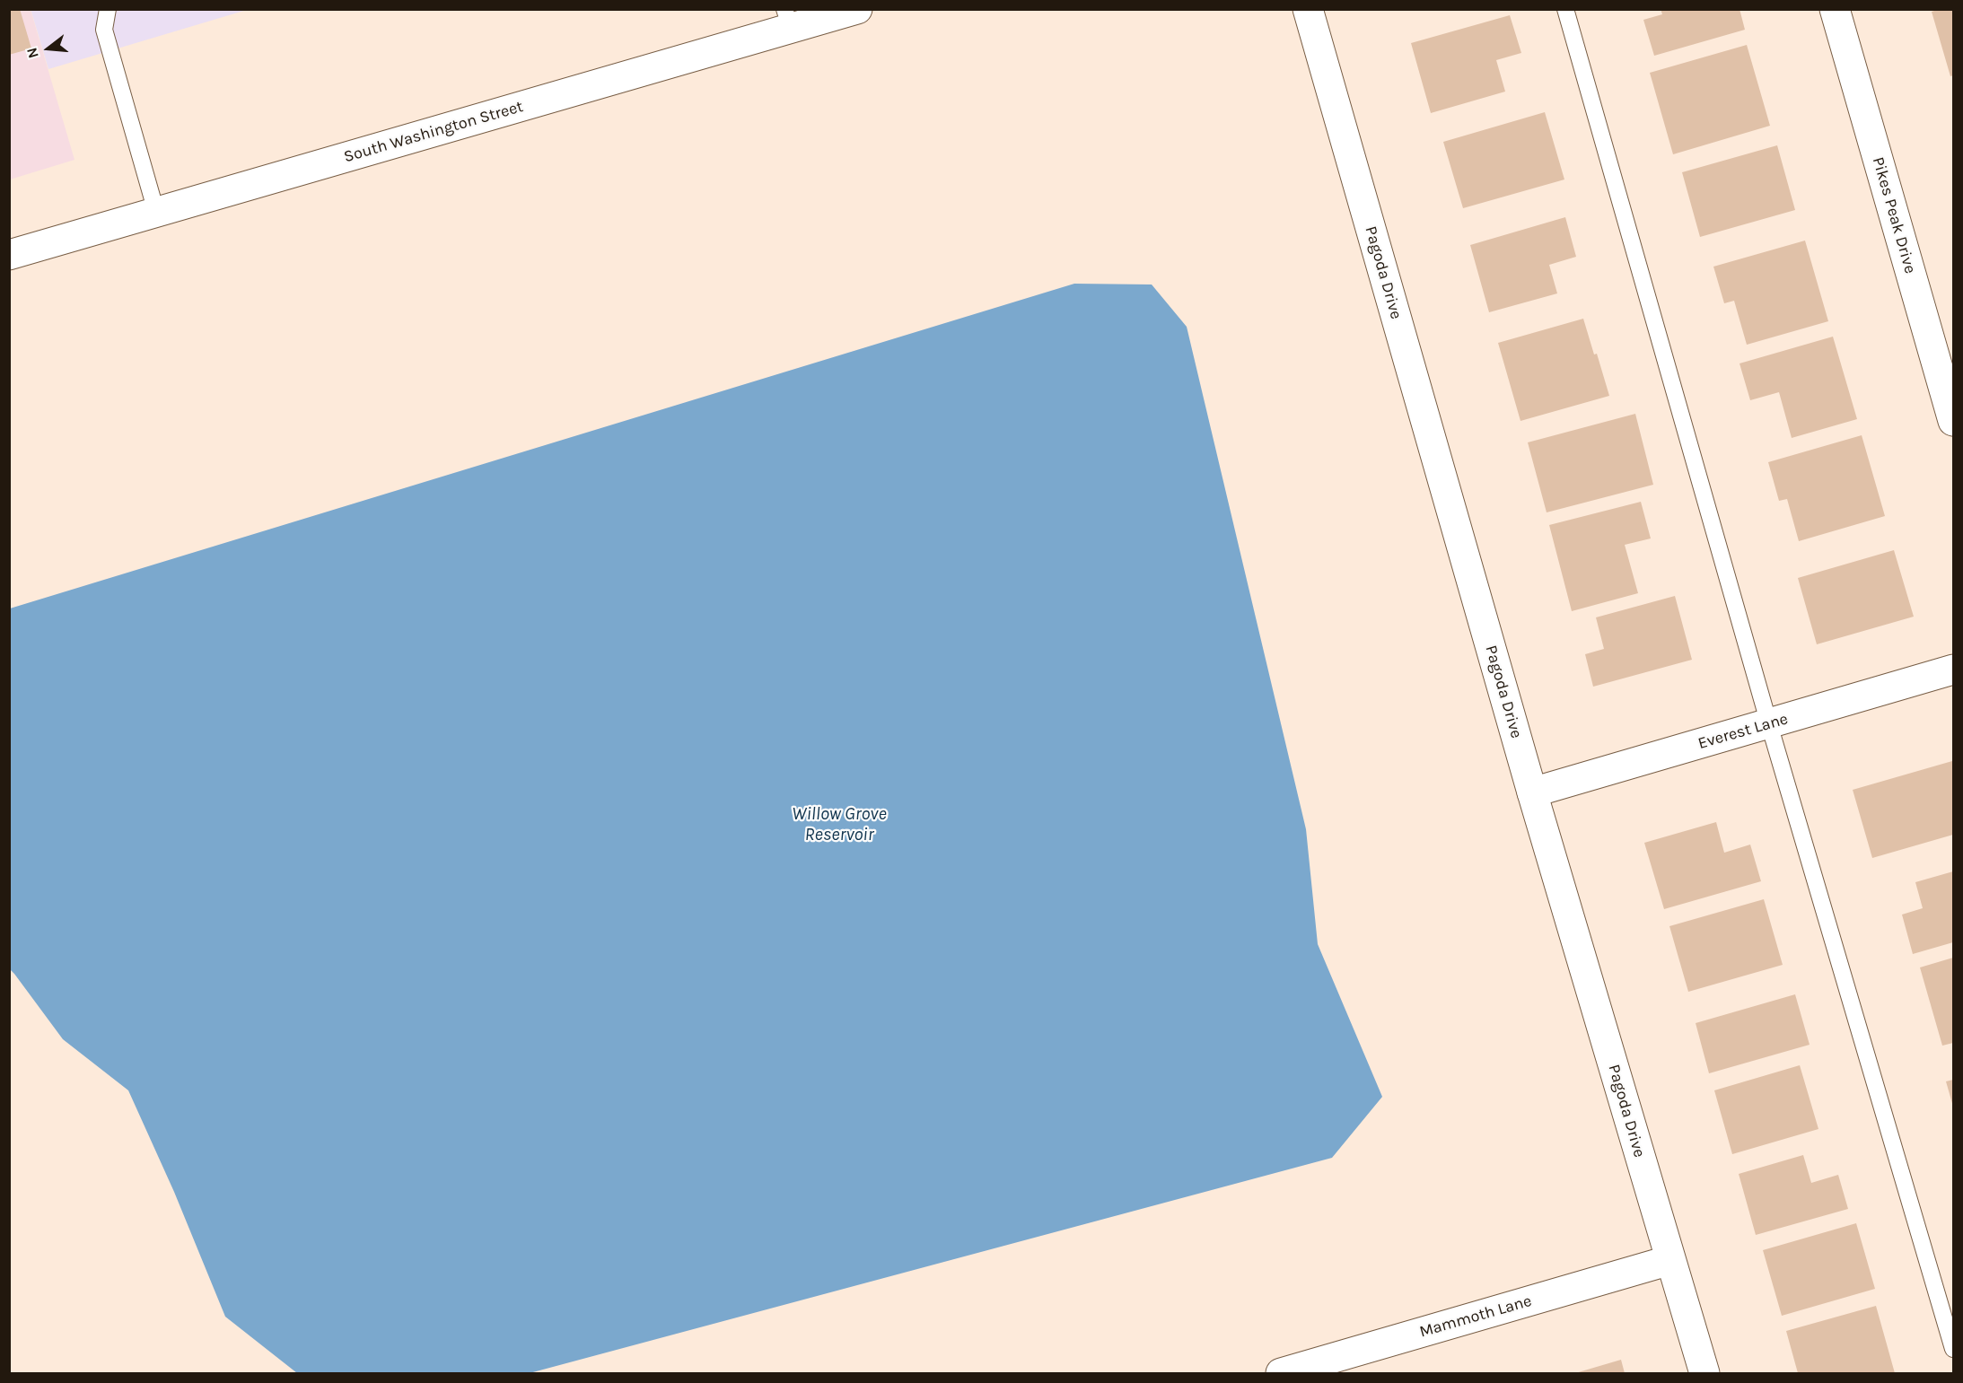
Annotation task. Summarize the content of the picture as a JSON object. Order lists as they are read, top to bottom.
{
  "streets": {
    "street": [
      "South Washington Street",
      "Pikes Peak Drive",
      "Pagoda Drive",
      "Everest Lane",
      "Mammoth Lane"
    ]
  },
  "crossings": [
    ["Pagoda Drive", "Everest Lane"],
    ["Pagoda Drive", "Mammoth Lane"]
  ],
  "water": ["Willow Grove Reservoir"],
  "north": "left"
}
